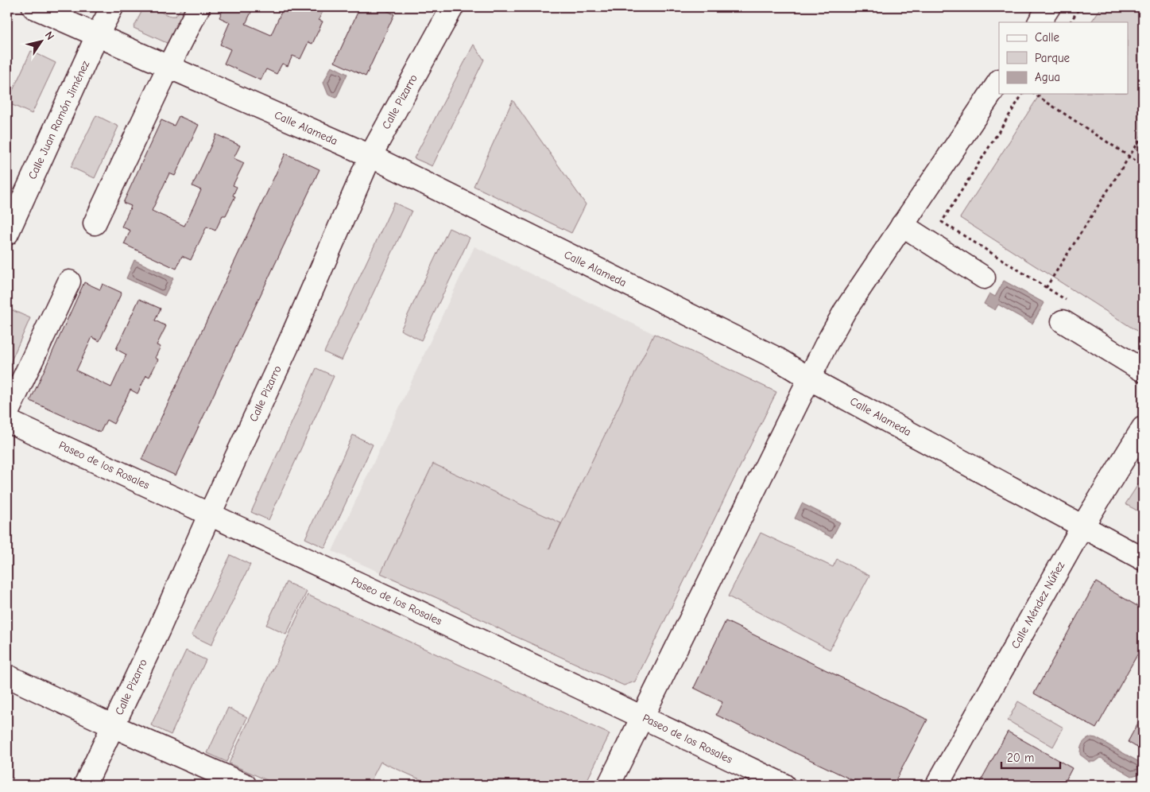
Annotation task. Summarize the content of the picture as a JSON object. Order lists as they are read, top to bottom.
{
  "streets": {
    "street": [
      "Calle Pizarro",
      "Calle Juan Ramón Jiménez",
      "Calle Alameda",
      "Paseo de los Rosales",
      "Calle Méndez Núñez"
    ]
  },
  "crossings": [
    ["Calle Pizarro", "Calle Alameda"],
    ["Calle Pizarro", "Paseo de los Rosales"],
    ["Calle Juan Ramón Jiménez", "Calle Alameda"],
    ["Calle Alameda", "Calle Méndez Núñez"]
  ],
  "legend": ["Calle", "Parque", "Agua"],
  "scale_bar": "20 m",
  "north": "top right"
}
